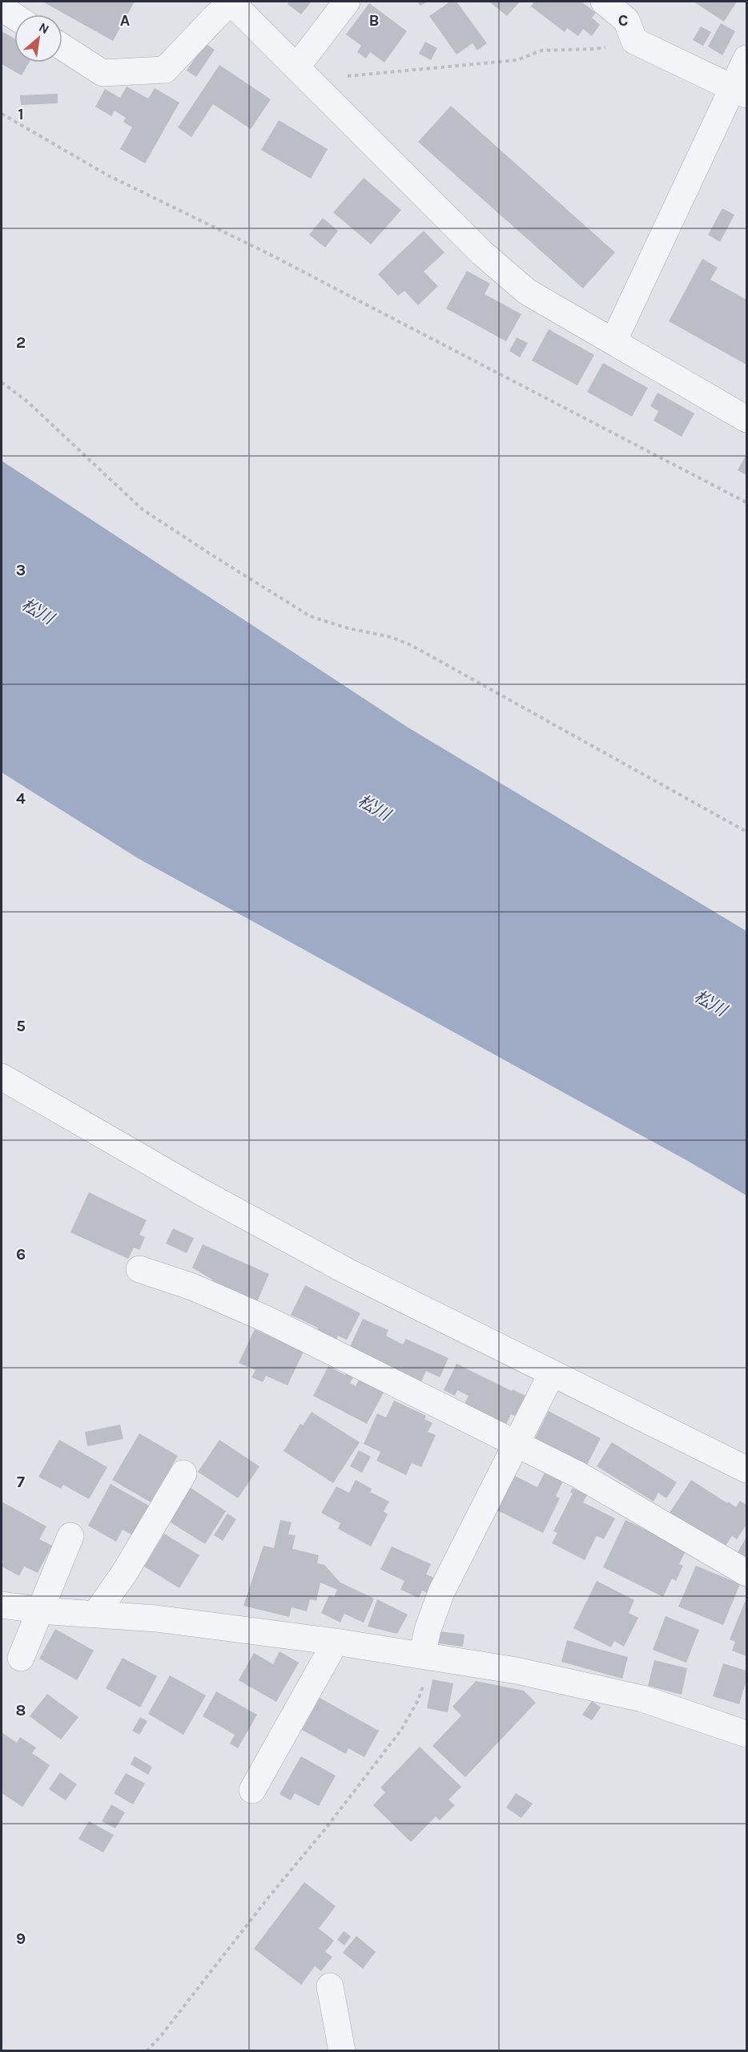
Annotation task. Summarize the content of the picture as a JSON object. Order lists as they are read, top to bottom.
{
  "water": ["松川"],
  "north": "top right",
  "grid": {
    "columns": ["A", "B", "C"],
    "rows": [
      "1",
      "2",
      "3",
      "4",
      "5",
      "6",
      "7",
      "8",
      "9"
    ]
  }
}
